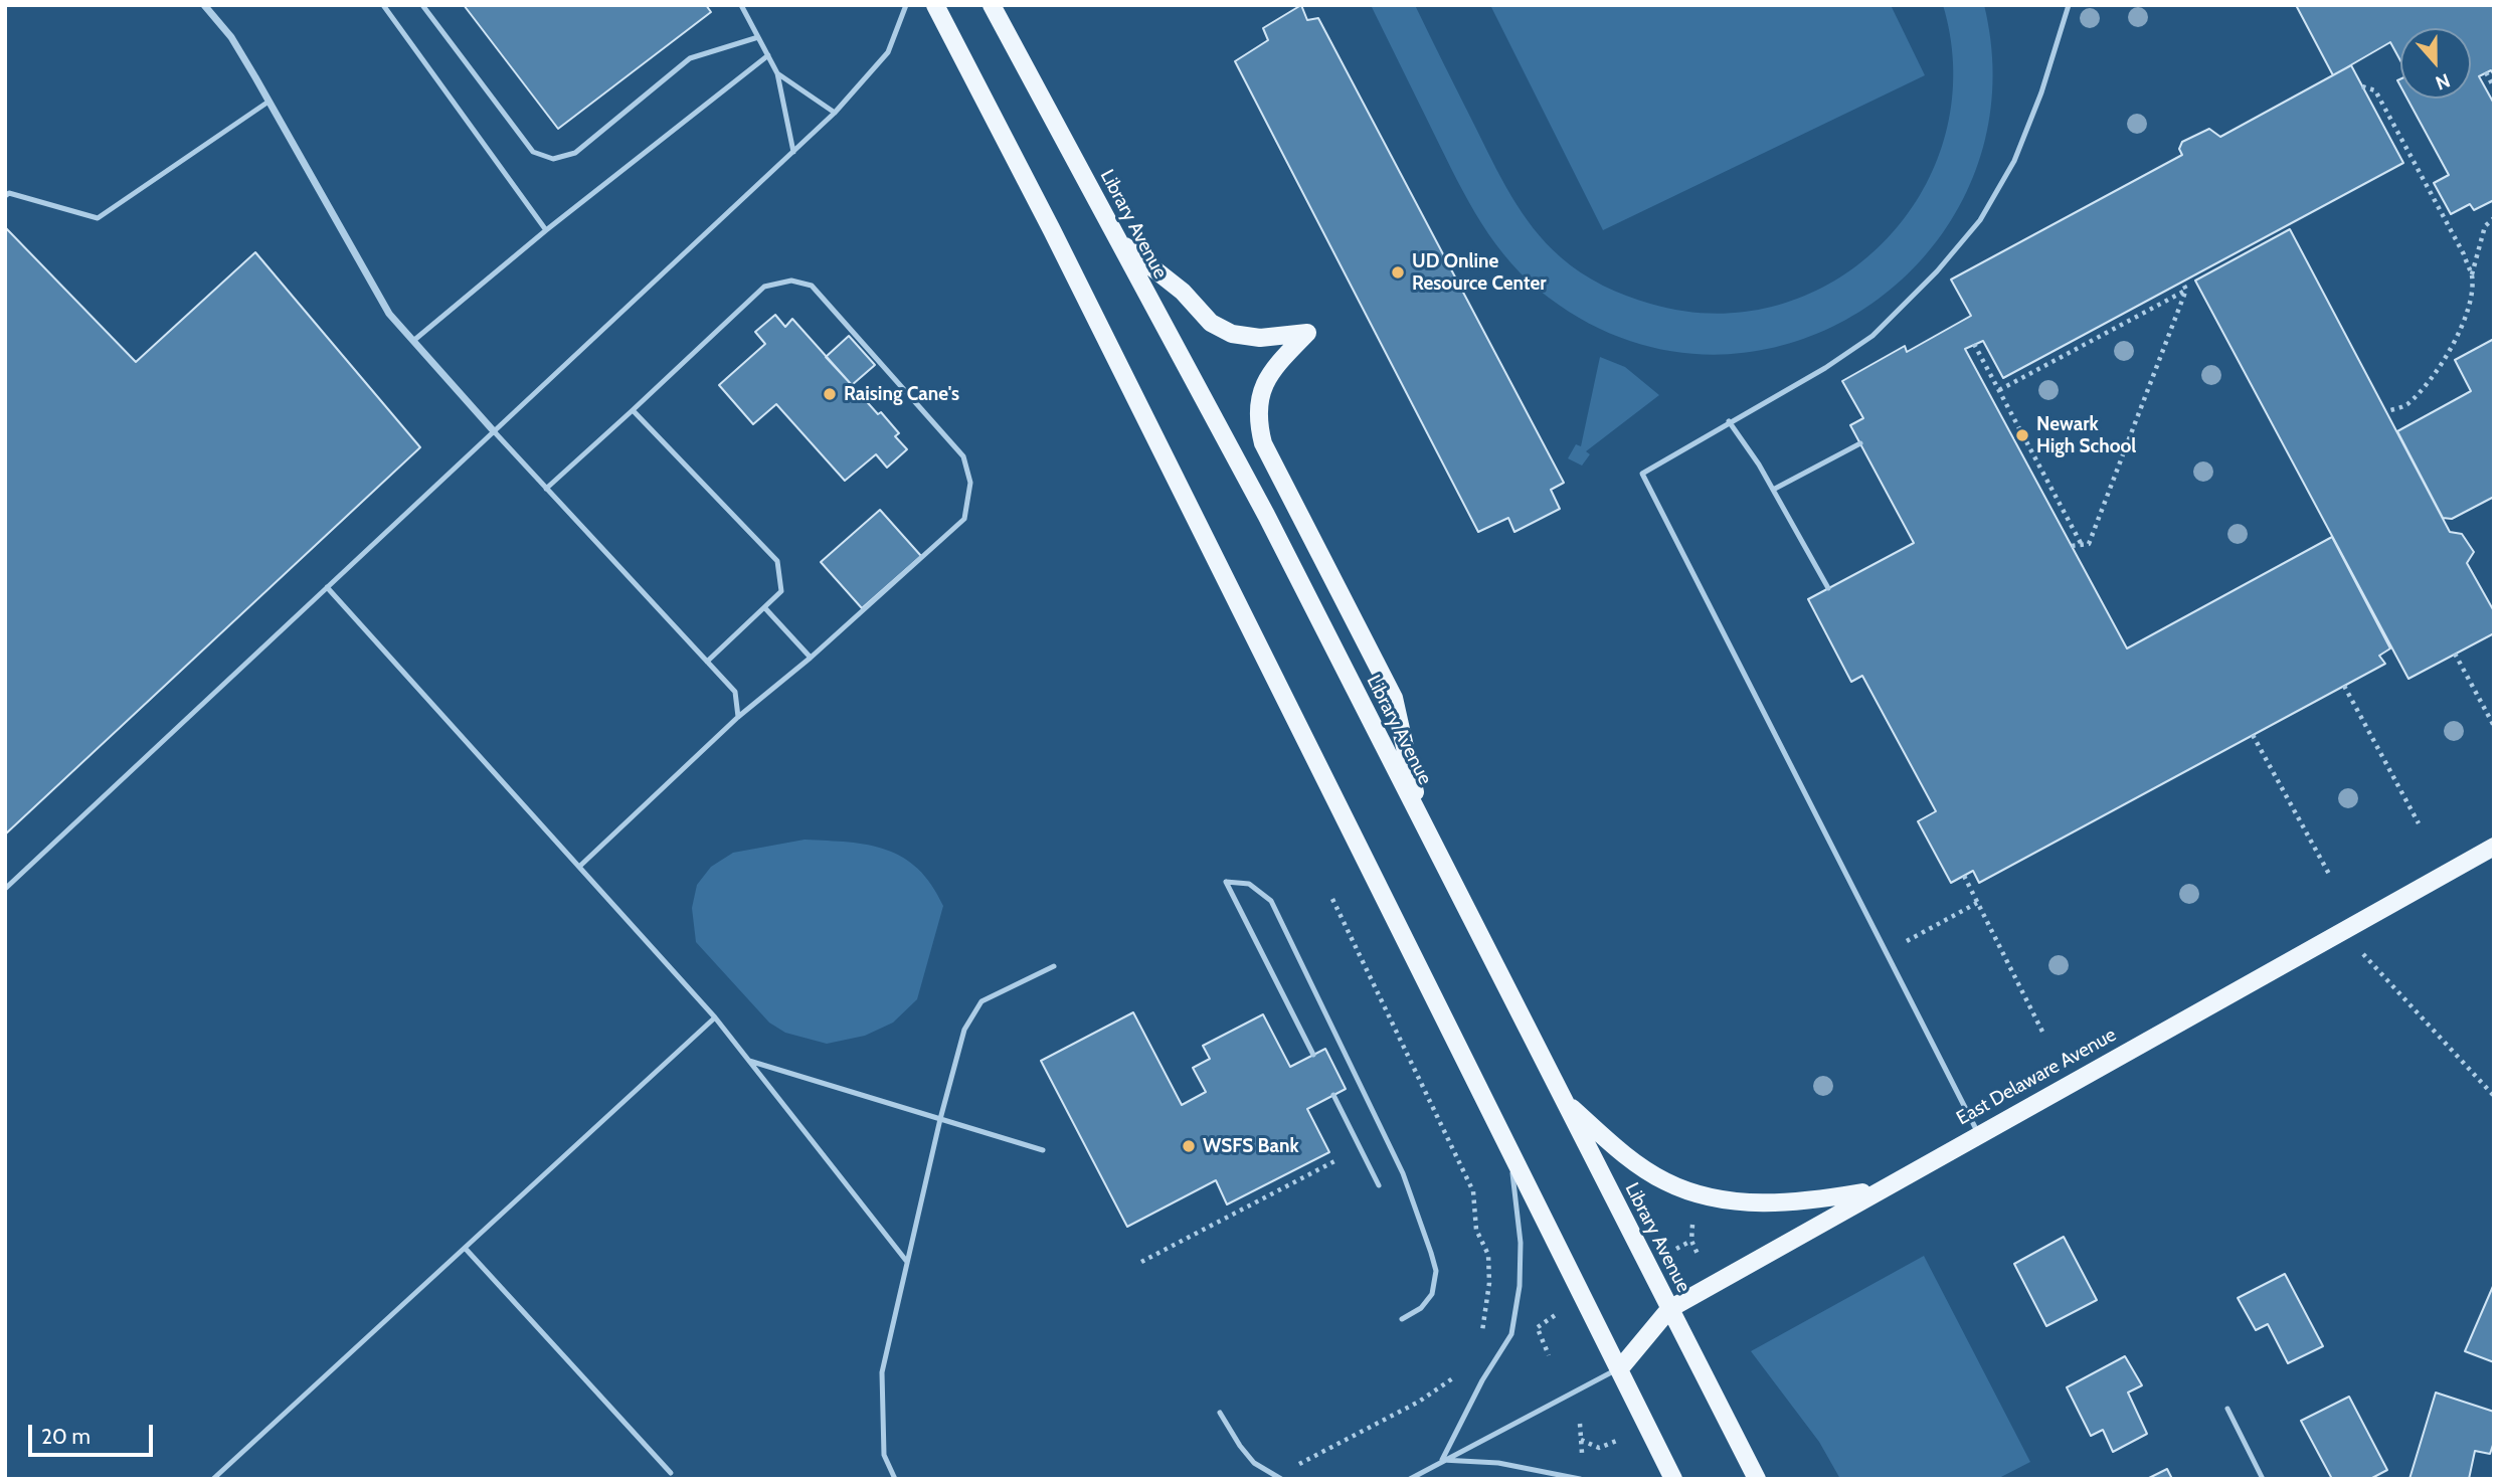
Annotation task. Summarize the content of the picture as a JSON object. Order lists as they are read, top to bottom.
{
  "streets": {
    "main road": ["Library Avenue", "East Delaware Avenue"]
  },
  "crossings": [
    ["Library Avenue", "East Delaware Avenue"]
  ],
  "places": [
    "UD Online Resource Center",
    "Raising Cane's",
    "Newark High School",
    "WSFS Bank"
  ],
  "scale_bar": "20 m",
  "north": "bottom"
}
